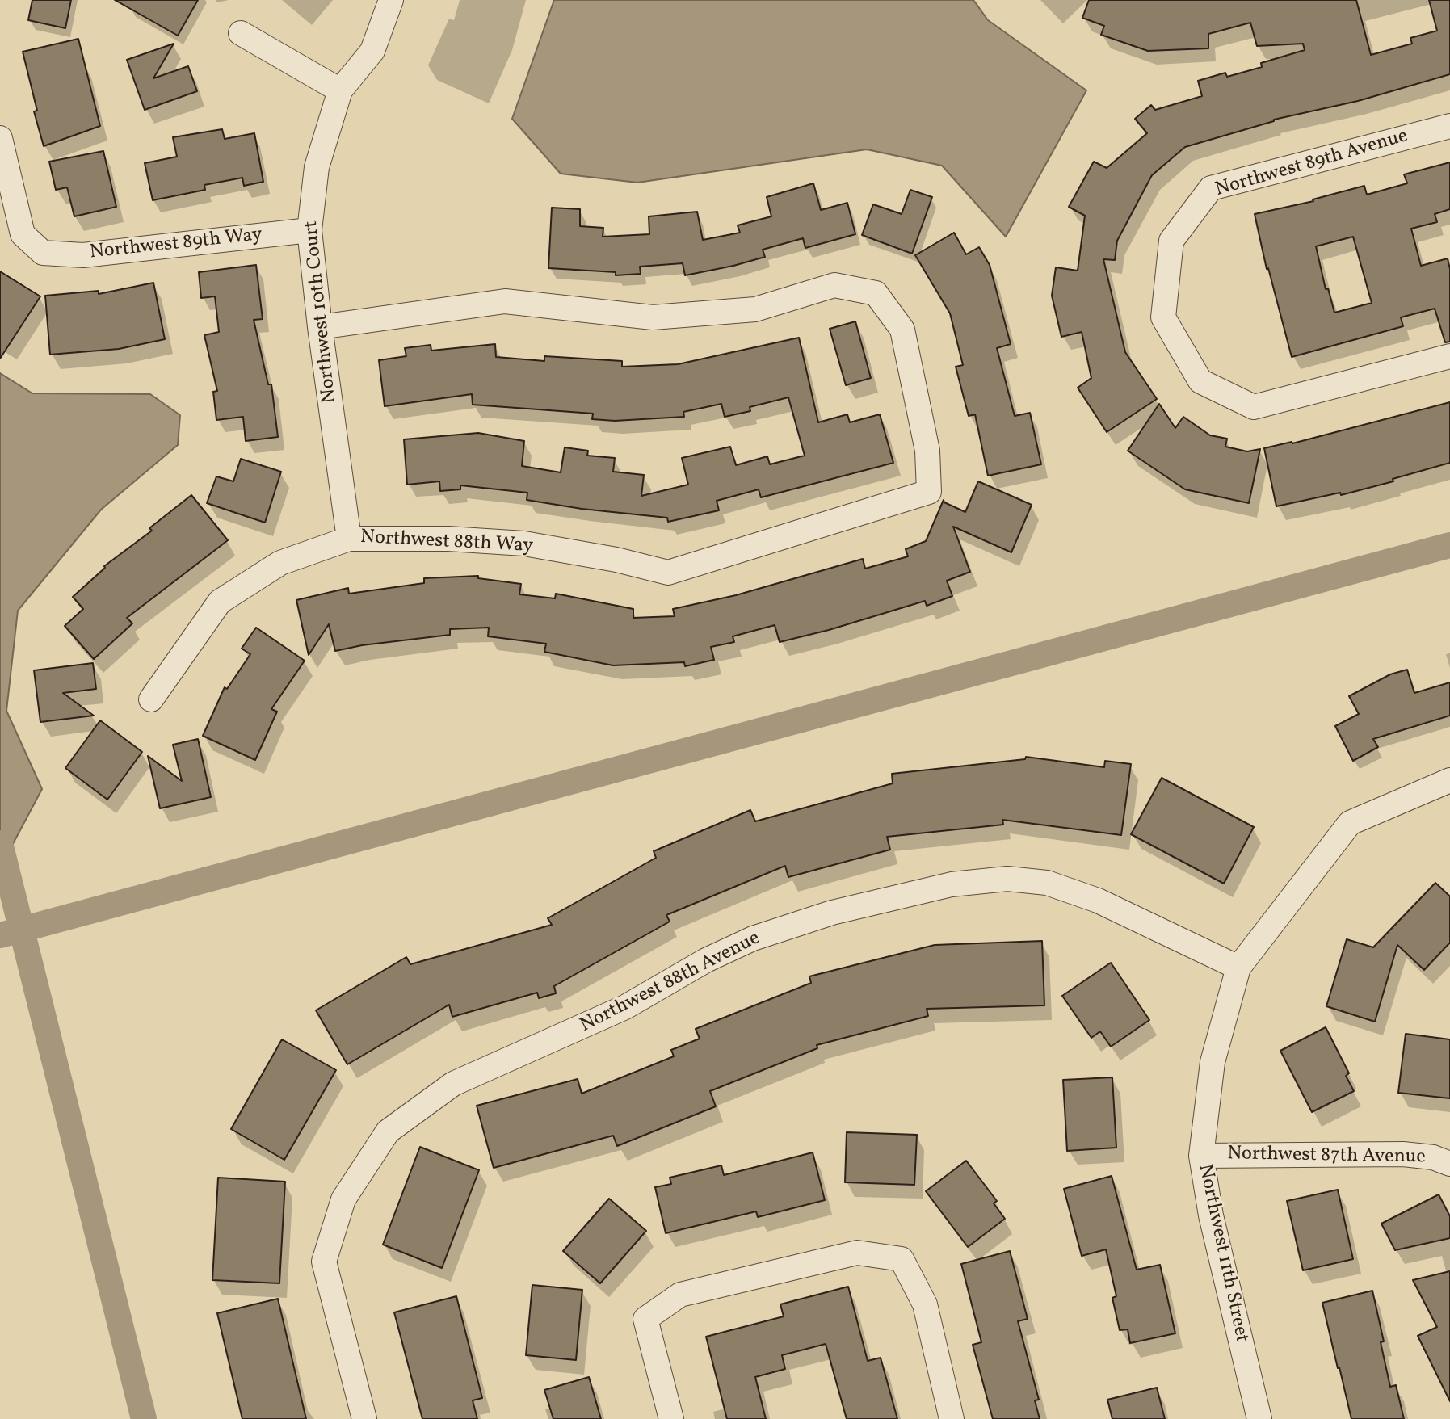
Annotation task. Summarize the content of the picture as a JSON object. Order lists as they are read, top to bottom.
{
  "streets": {
    "street": [
      "Northwest 89th Avenue",
      "Northwest 89th Way",
      "Northwest 10th Court",
      "Northwest 88th Way",
      "Northwest 88th Avenue",
      "Northwest 87th Avenue",
      "Northwest 11th Street"
    ]
  },
  "crossings": [
    ["Northwest 89th Way", "Northwest 10th Court"],
    ["Northwest 10th Court", "Northwest 88th Way"],
    ["Northwest 88th Avenue", "Northwest 11th Street"],
    ["Northwest 87th Avenue", "Northwest 11th Street"]
  ]
}
